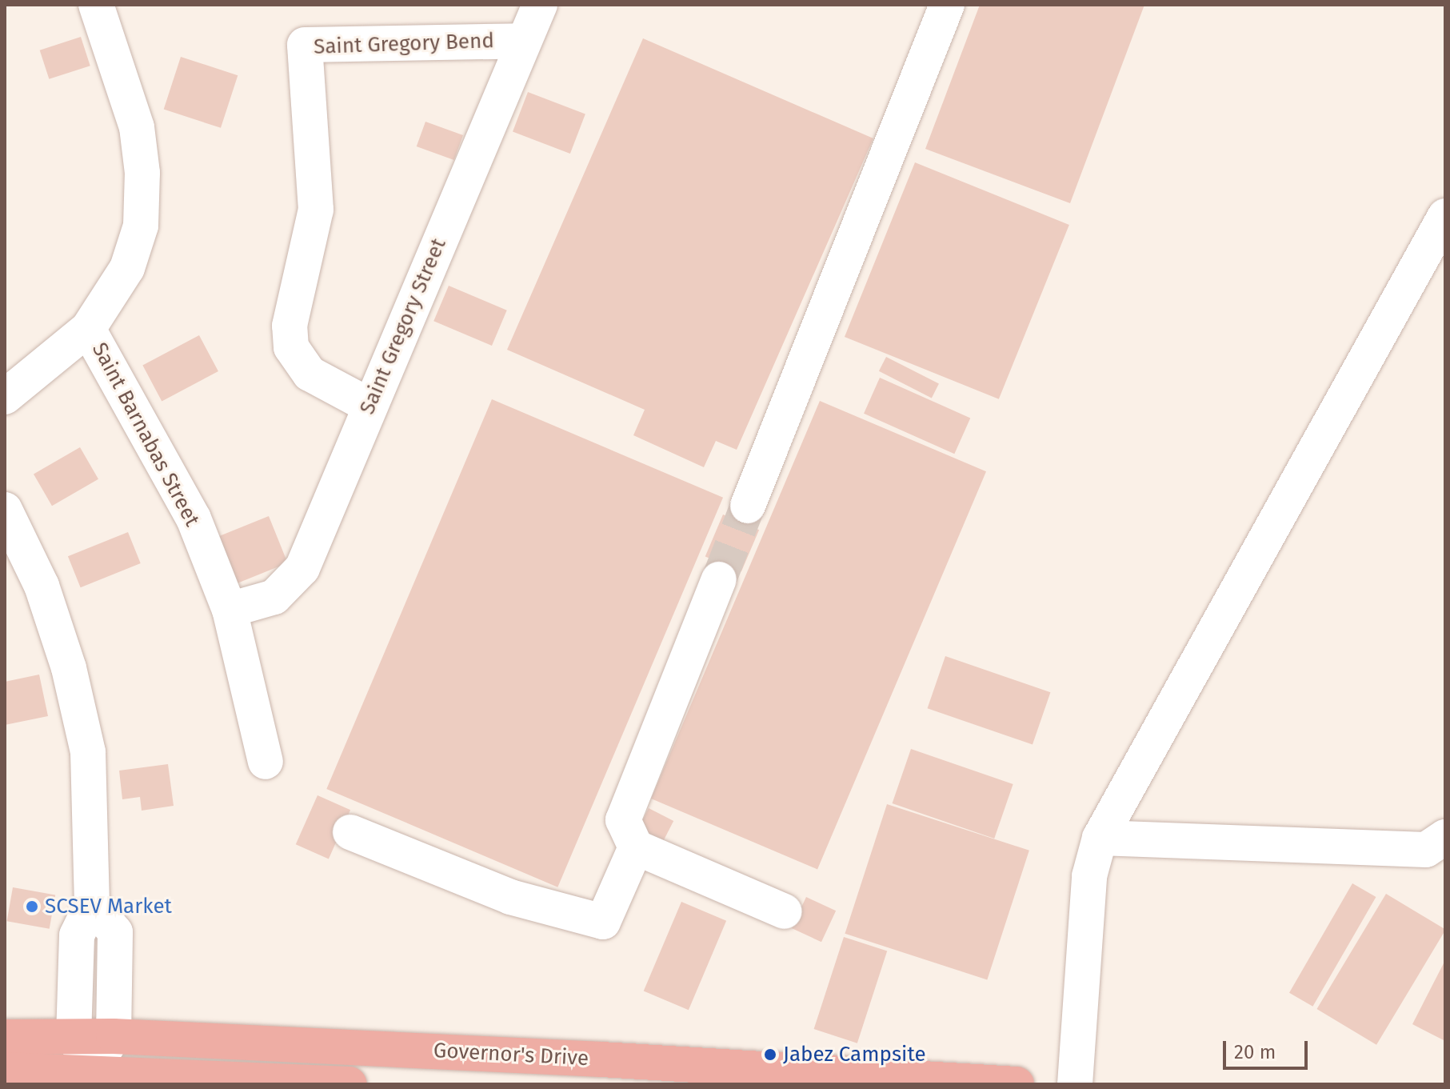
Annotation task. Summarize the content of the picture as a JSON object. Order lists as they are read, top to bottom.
{
  "streets": {
    "highway": ["Governor's Drive"],
    "street": ["Saint Gregory Bend", "Saint Gregory Street", "Saint Barnabas Street"]
  },
  "crossings": [
    ["Saint Gregory Bend", "Saint Gregory Street"],
    ["Saint Gregory Street", "Saint Barnabas Street"]
  ],
  "places": ["SCSEV Market", "Jabez Campsite"],
  "scale_bar": "20 m"
}
